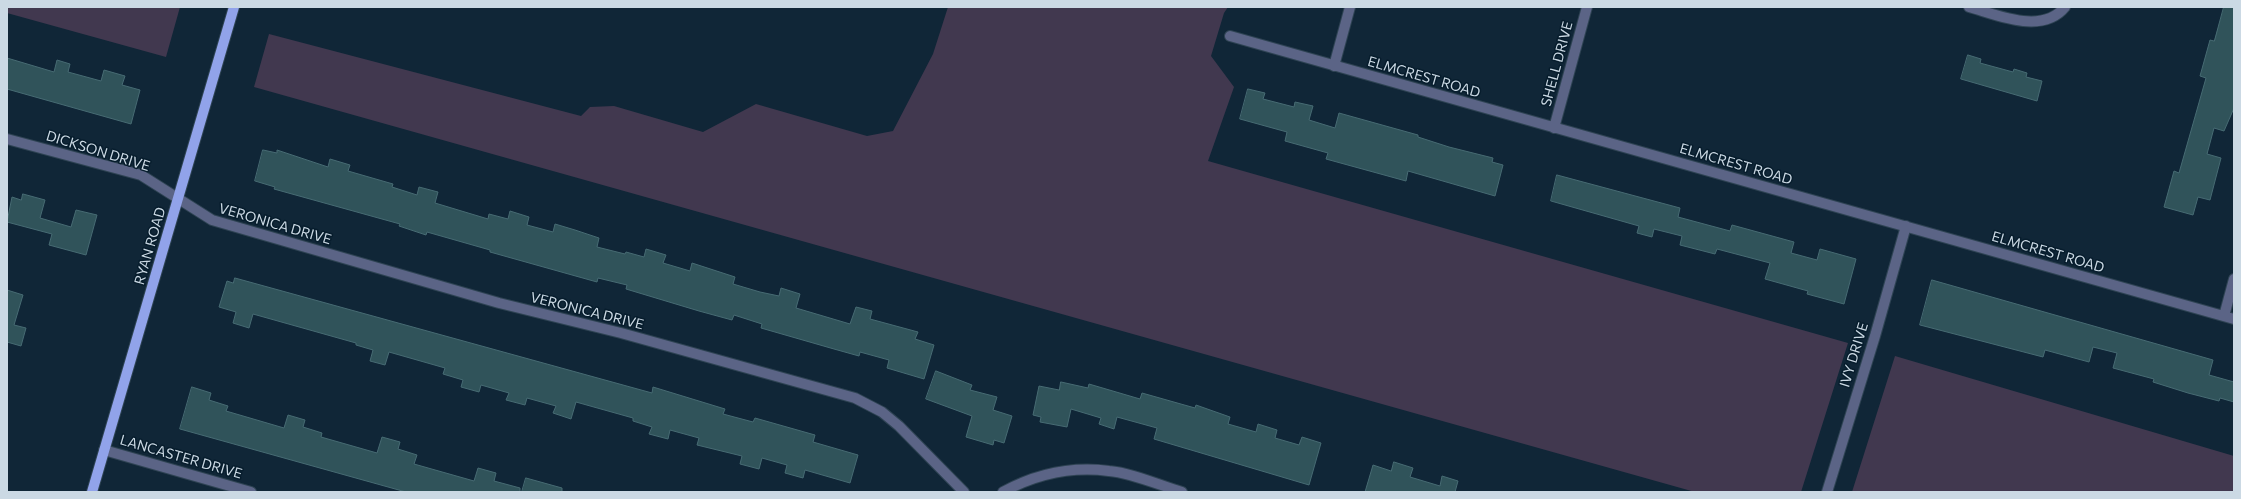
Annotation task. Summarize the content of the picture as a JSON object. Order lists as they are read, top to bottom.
{
  "streets": {
    "main road": ["RYAN ROAD"],
    "street": [
      "SHELL DRIVE",
      "ELMCREST ROAD",
      "DICKSON DRIVE",
      "VERONICA DRIVE",
      "IVY DRIVE",
      "LANCASTER DRIVE"
    ]
  },
  "crossings": [
    ["SHELL DRIVE", "ELMCREST ROAD"],
    ["ELMCREST ROAD", "IVY DRIVE"],
    ["DICKSON DRIVE", "VERONICA DRIVE"],
    ["DICKSON DRIVE", "RYAN ROAD"],
    ["VERONICA DRIVE", "RYAN ROAD"],
    ["RYAN ROAD", "LANCASTER DRIVE"]
  ]
}
